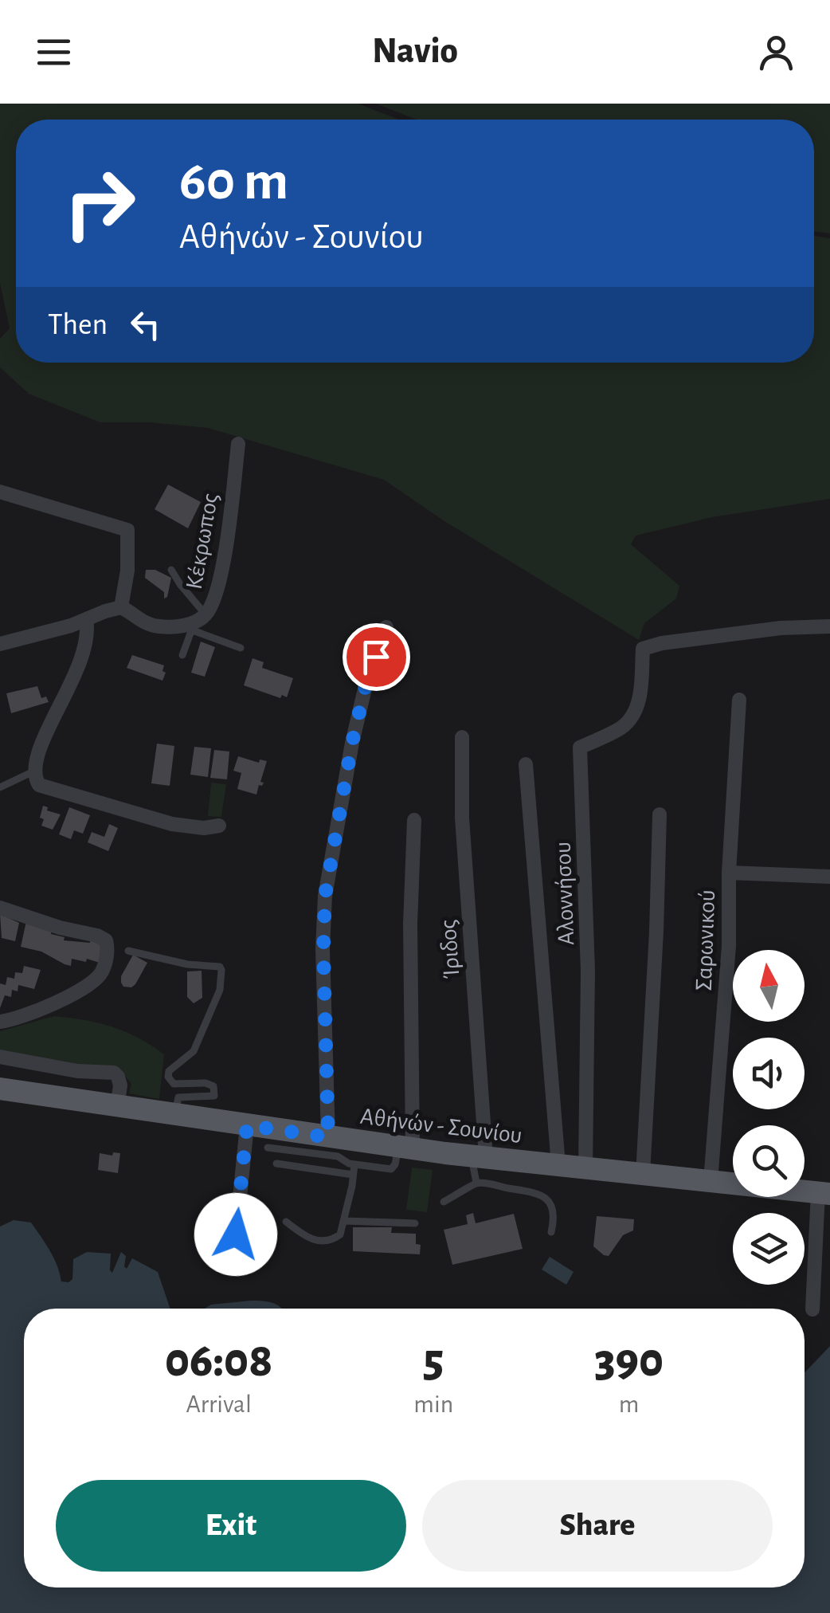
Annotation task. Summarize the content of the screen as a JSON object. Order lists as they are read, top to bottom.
{
  "streets": {
    "main road": ["Αθήνών - Σουνίου"],
    "street": [
      "Κέκρωπος",
      "Αλοννήσου",
      "Σαρωνικού",
      "Ίριδος"
    ]
  },
  "crossings": [
    ["Αλοννήσου", "Αθήνών - Σουνίου"],
    ["Σαρωνικού", "Αθήνών - Σουνίου"],
    ["Ίριδος", "Αθήνών - Σουνίου"]
  ],
  "north": "top",
  "page": {
    "header": "Navio",
    "turn": ["60 m", "Αθήνών - Σουνίου"],
    "then": "Then",
    "eta": [
      "06:08",
      "Arrival",
      "5",
      "min",
      "390",
      "m"
    ],
    "buttons": ["Exit", "Share"]
  }
}
